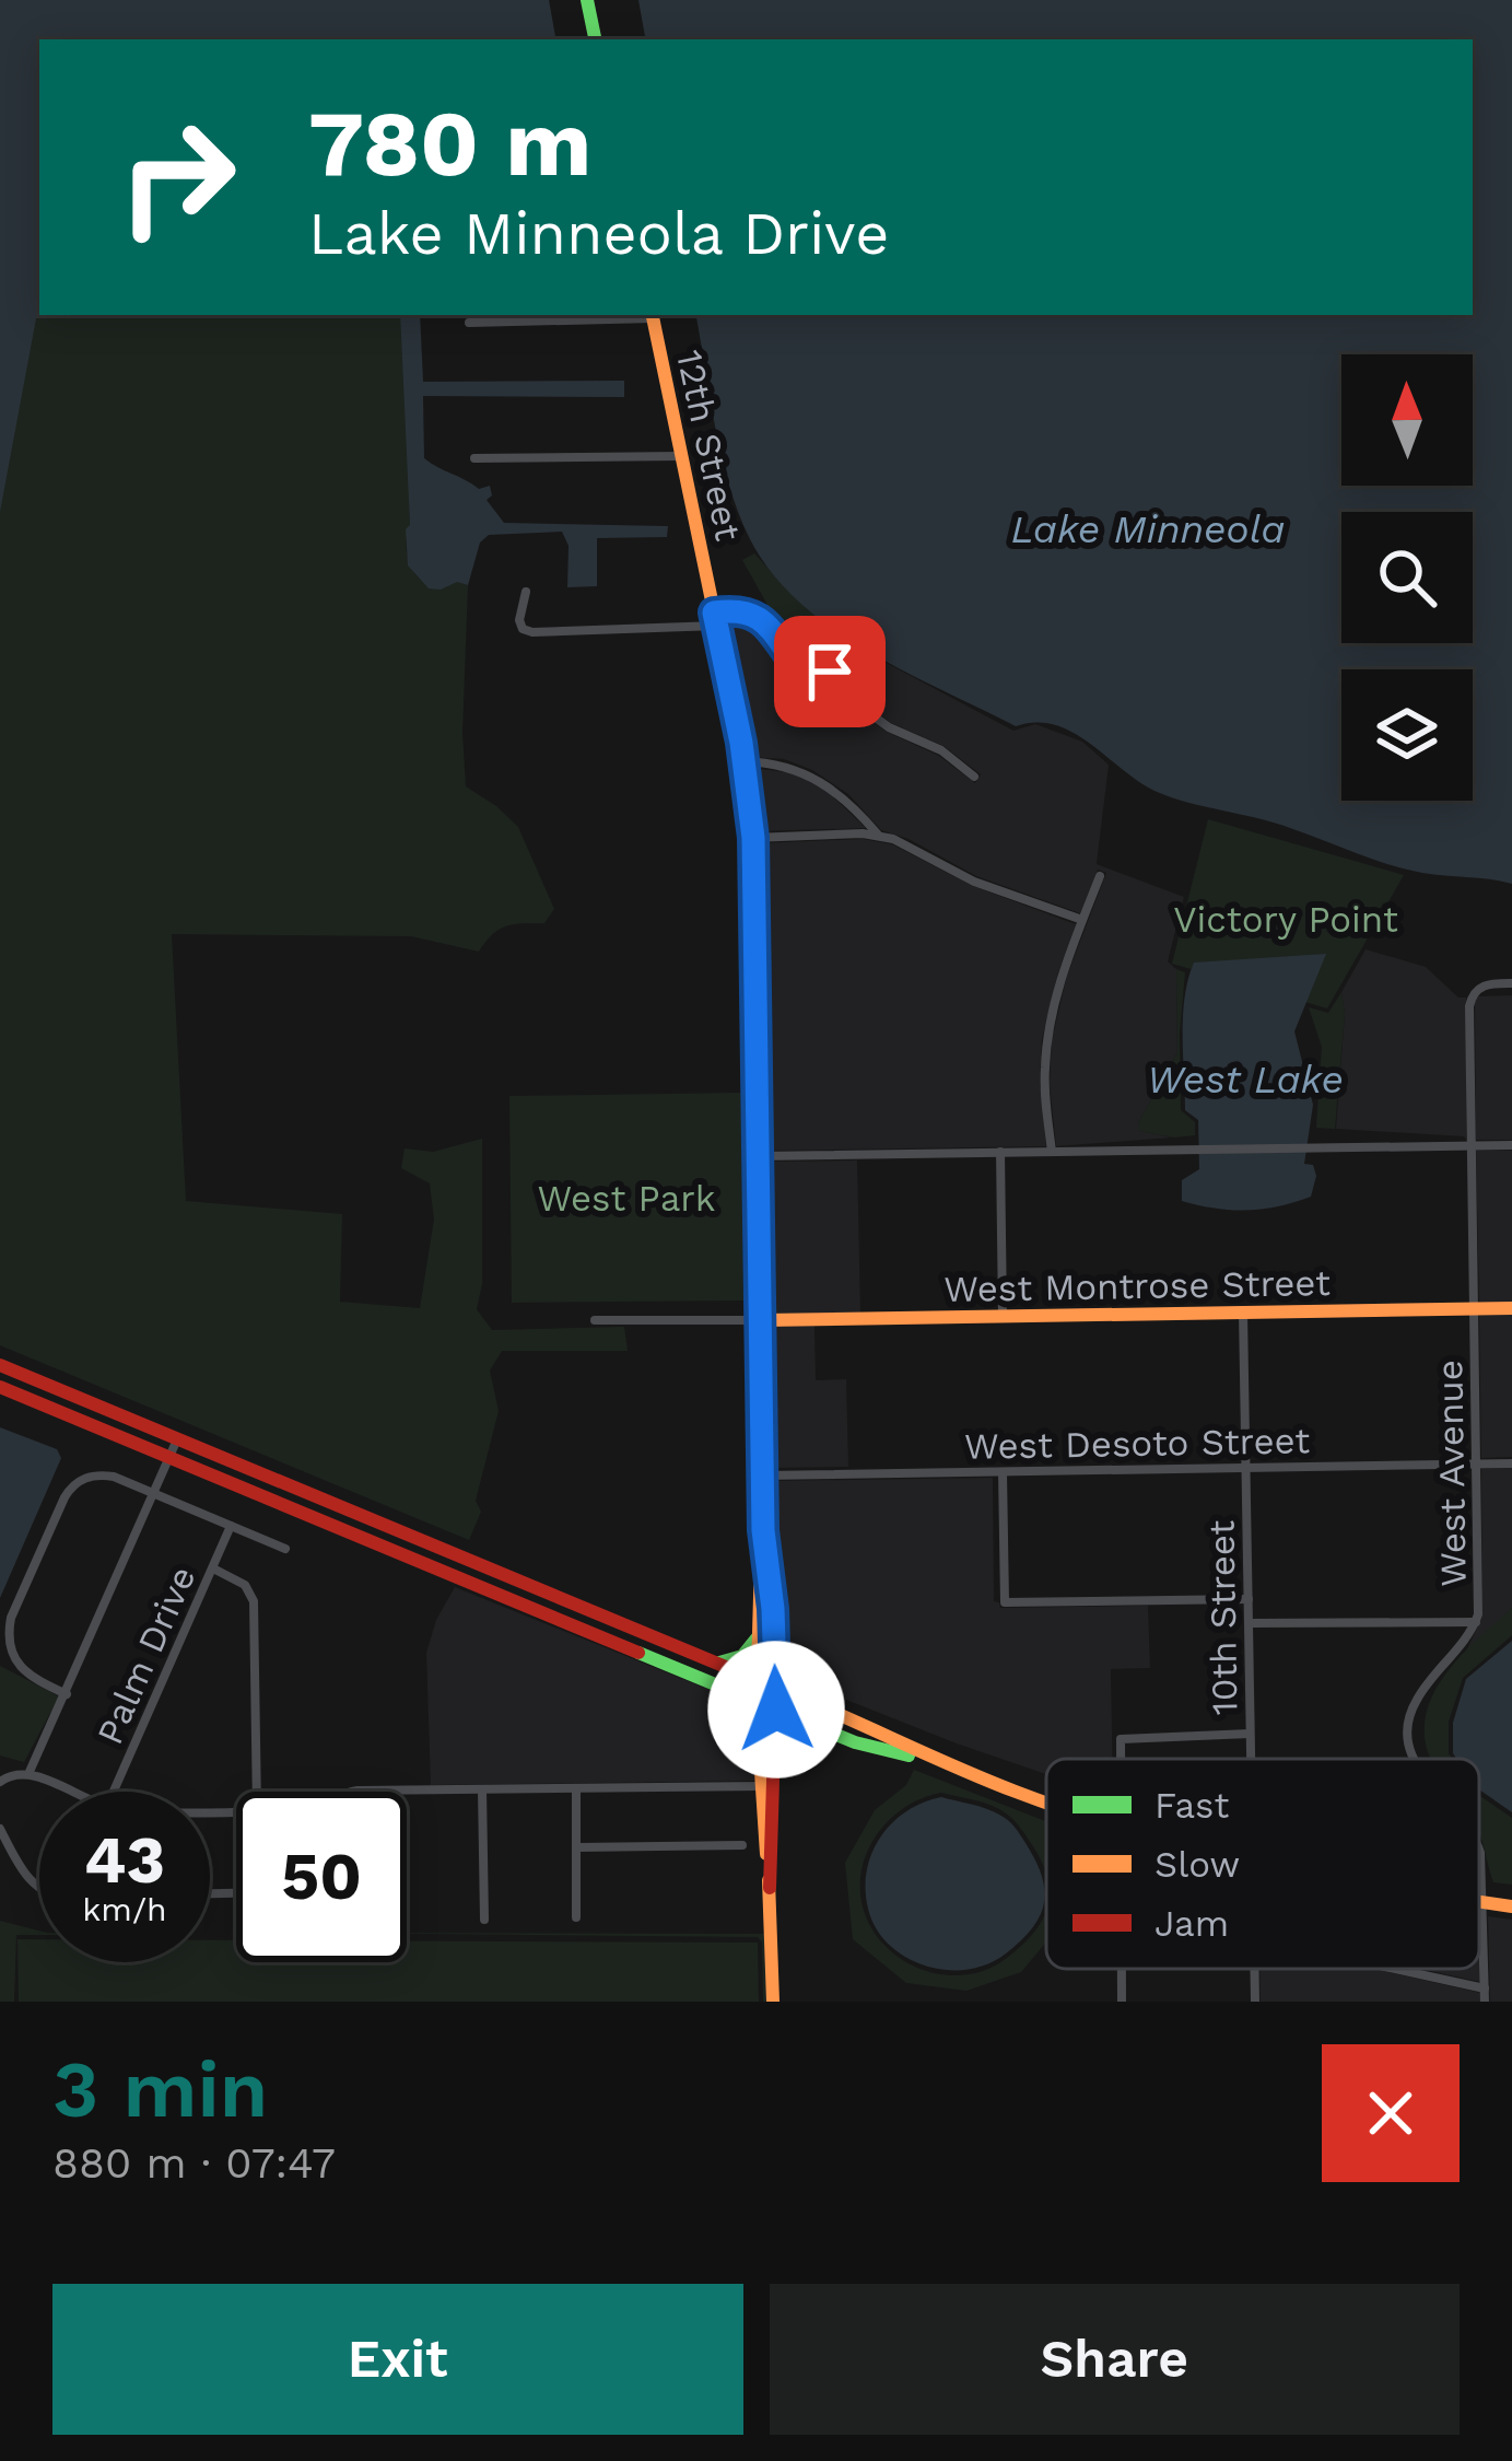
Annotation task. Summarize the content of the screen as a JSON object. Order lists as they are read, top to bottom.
{
  "streets": {
    "main road": ["12th Street", "West Montrose Street"],
    "street": [
      "West Desoto Street",
      "West Avenue",
      "10th Street",
      "Palm Drive"
    ]
  },
  "crossings": [
    ["12th Street", "West Montrose Street"],
    ["12th Street", "West Desoto Street"],
    ["West Montrose Street", "West Avenue"],
    ["West Montrose Street", "10th Street"],
    ["West Desoto Street", "West Avenue"],
    ["West Desoto Street", "10th Street"]
  ],
  "water": ["Lake Minneola", "West Lake"],
  "parks": ["Victory Point", "West Park"],
  "legend": ["Fast", "Slow", "Jam"],
  "north": "top",
  "page": {
    "turn": ["780 m", "Lake Minneola Drive"],
    "speed": "43 km/h",
    "limit": "50",
    "heading": ["3 min", "880 m · 07:47"],
    "buttons": ["Exit", "Share"]
  }
}
